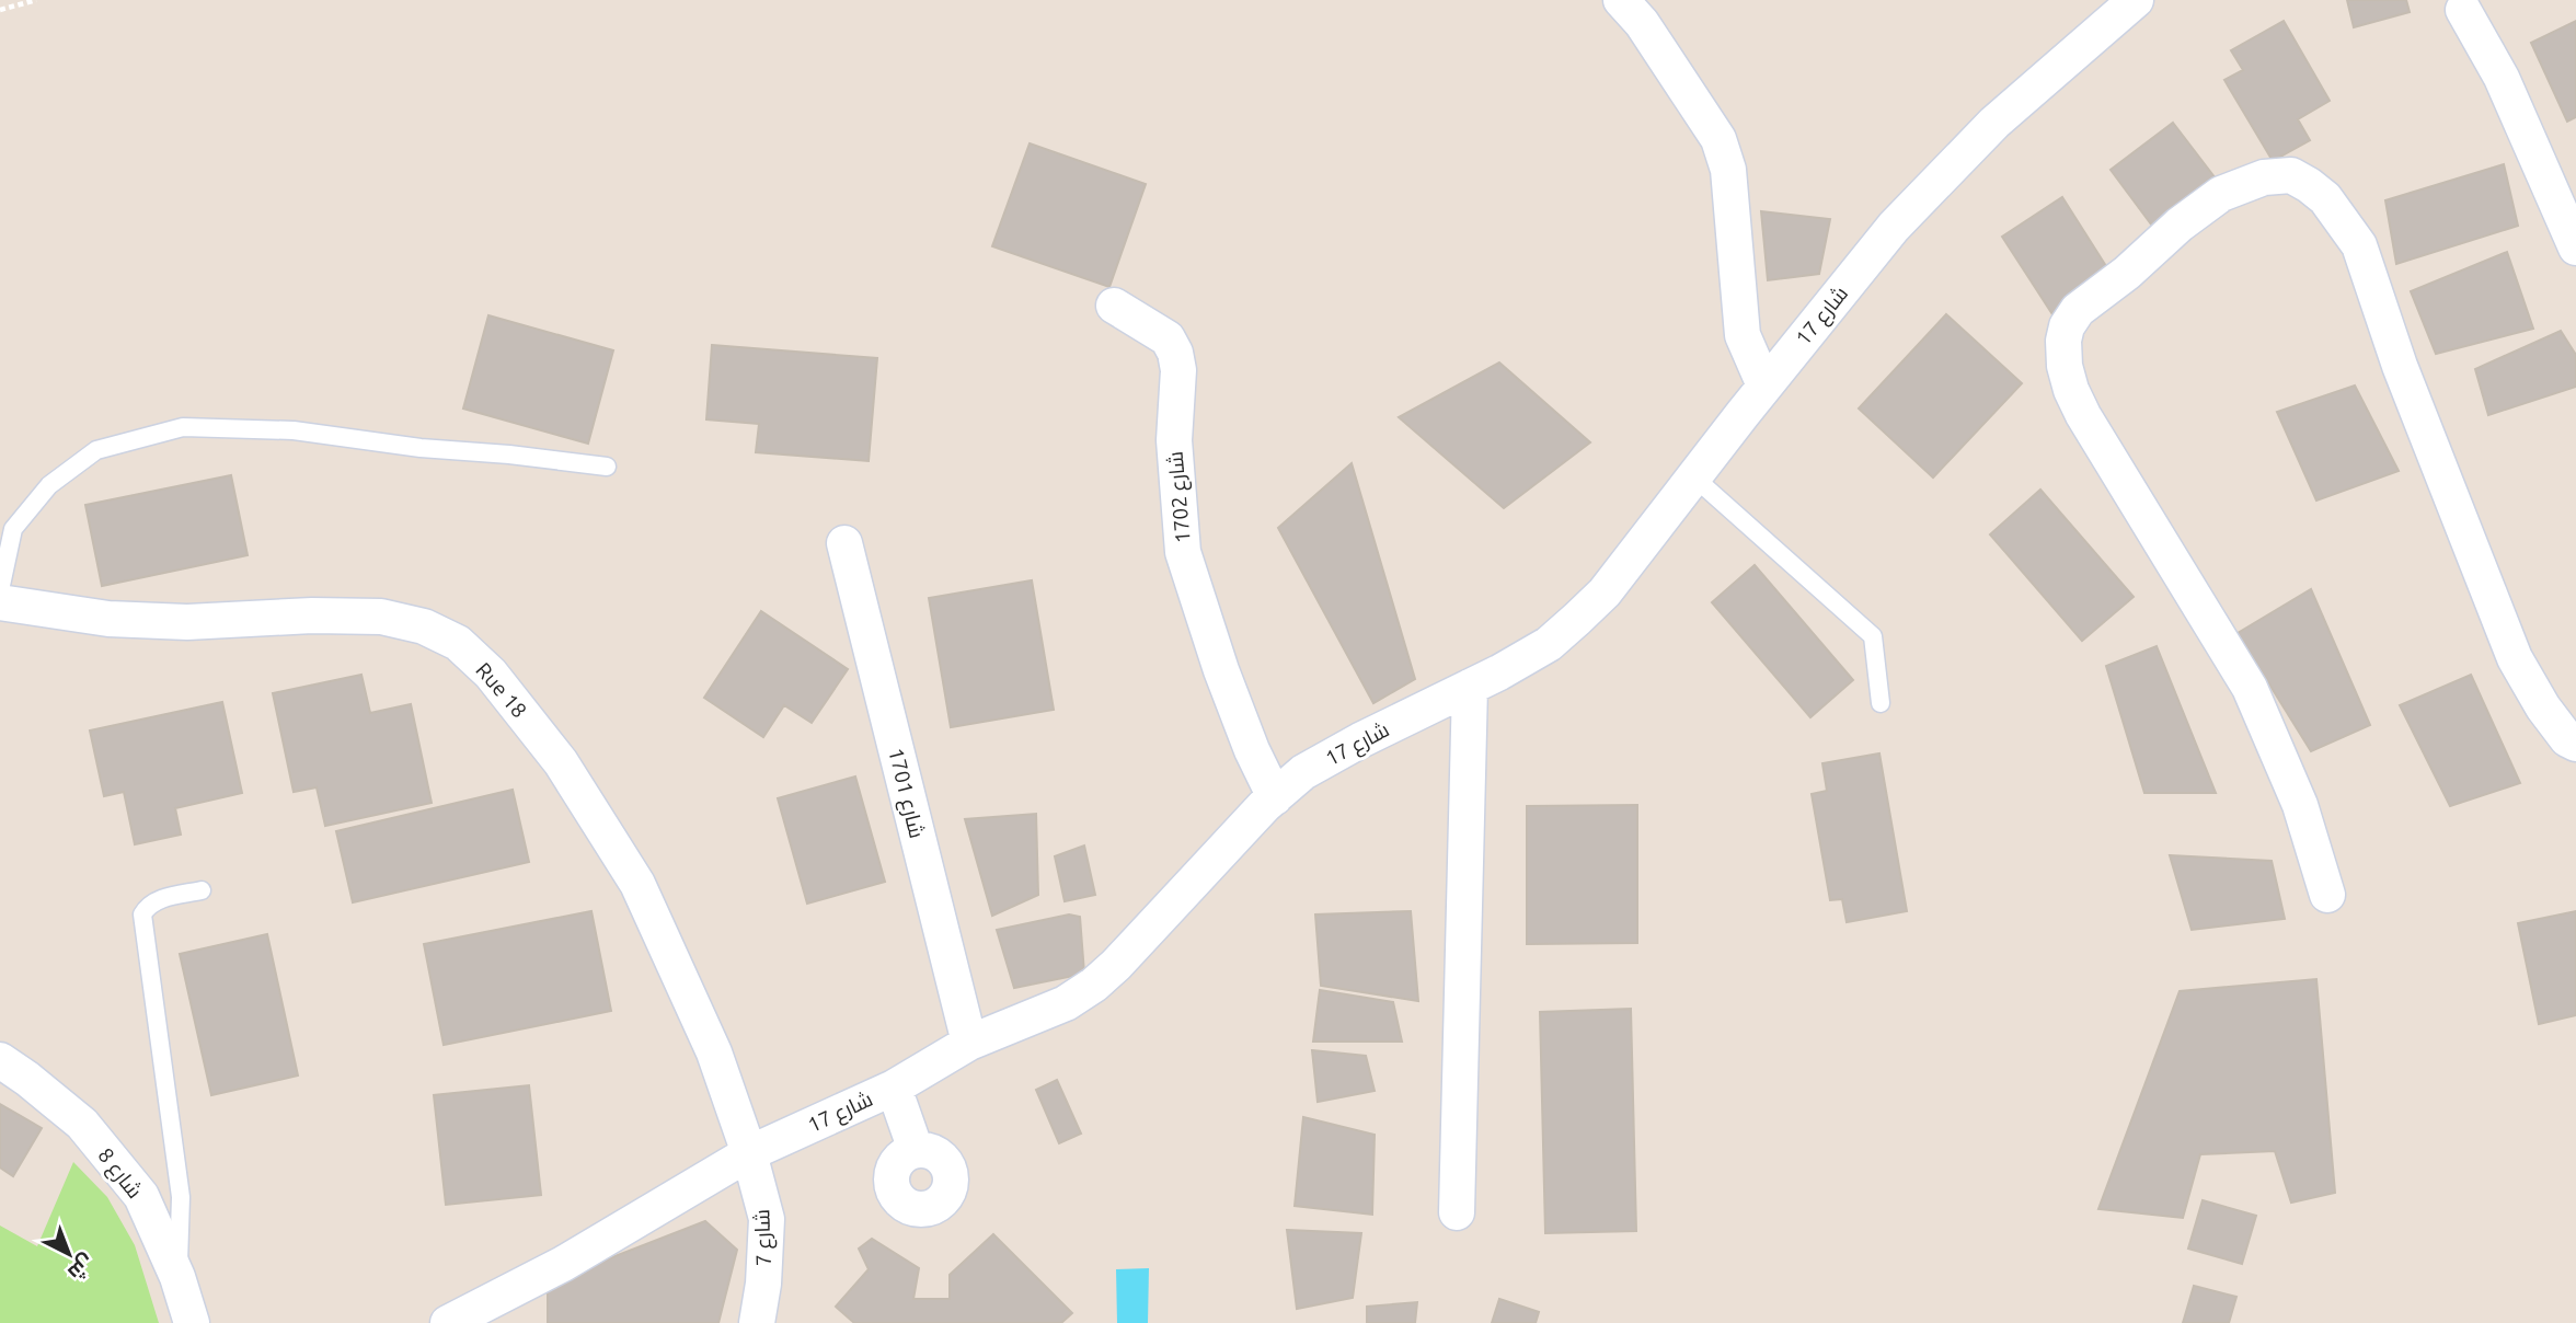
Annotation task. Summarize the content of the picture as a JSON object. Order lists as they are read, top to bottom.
{
  "streets": {
    "street": [
      "شارع 17",
      "شارع 1702",
      "Rue 18",
      "شارع 1701",
      "شارع 8",
      "شارع 7"
    ]
  },
  "crossings": [
    ["شارع 17", "شارع 1702"],
    ["شارع 17", "Rue 18"],
    ["شارع 17", "شارع 1701"],
    ["شارع 17", "شارع 7"],
    ["Rue 18", "شارع 7"]
  ],
  "north": "bottom right"
}
